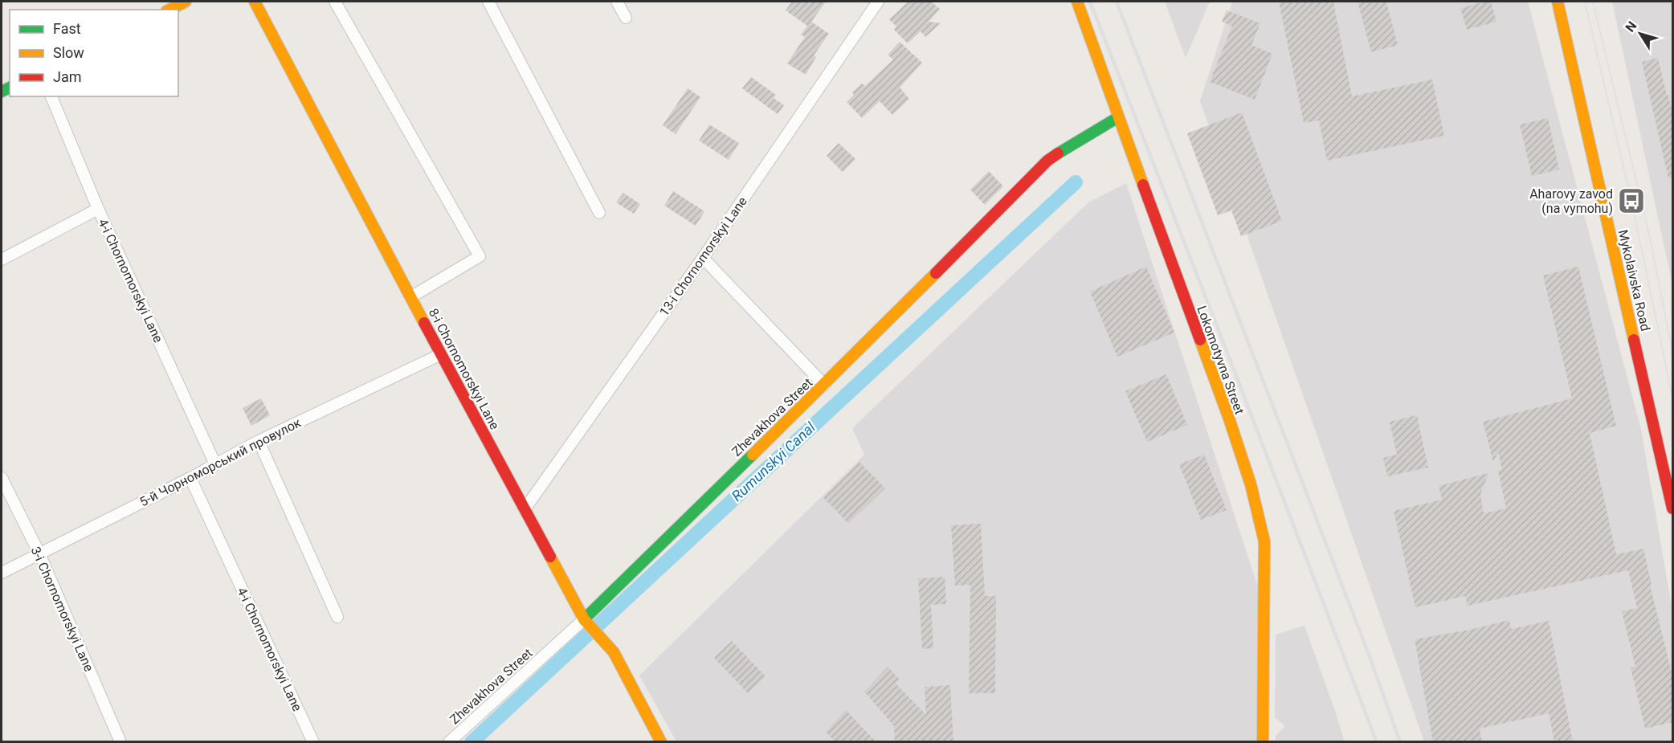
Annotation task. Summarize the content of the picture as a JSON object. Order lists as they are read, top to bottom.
{
  "streets": {
    "street": [
      "13-i Chornomorskyi Lane",
      "4-i Chornomorskyi Lane",
      "Mykolaivska Road",
      "Lokomotyvna Street",
      "8-i Chornomorskyi Lane",
      "Zhevakhova Street",
      "5-й Чорноморський провулок",
      "3-i Chornomorskyi Lane"
    ]
  },
  "crossings": [
    ["13-i Chornomorskyi Lane", "8-i Chornomorskyi Lane"],
    ["4-i Chornomorskyi Lane", "5-й Чорноморський провулок"],
    ["Lokomotyvna Street", "Zhevakhova Street"],
    ["8-i Chornomorskyi Lane", "Zhevakhova Street"],
    ["8-i Chornomorskyi Lane", "5-й Чорноморський провулок"],
    ["5-й Чорноморський провулок", "3-i Chornomorskyi Lane"]
  ],
  "water": ["Rumunskyi Canal"],
  "places": {
    "bus stop": ["Aharovy zavod (na vymohu)"]
  },
  "legend": ["Fast", "Slow", "Jam"],
  "north": "top left"
}
